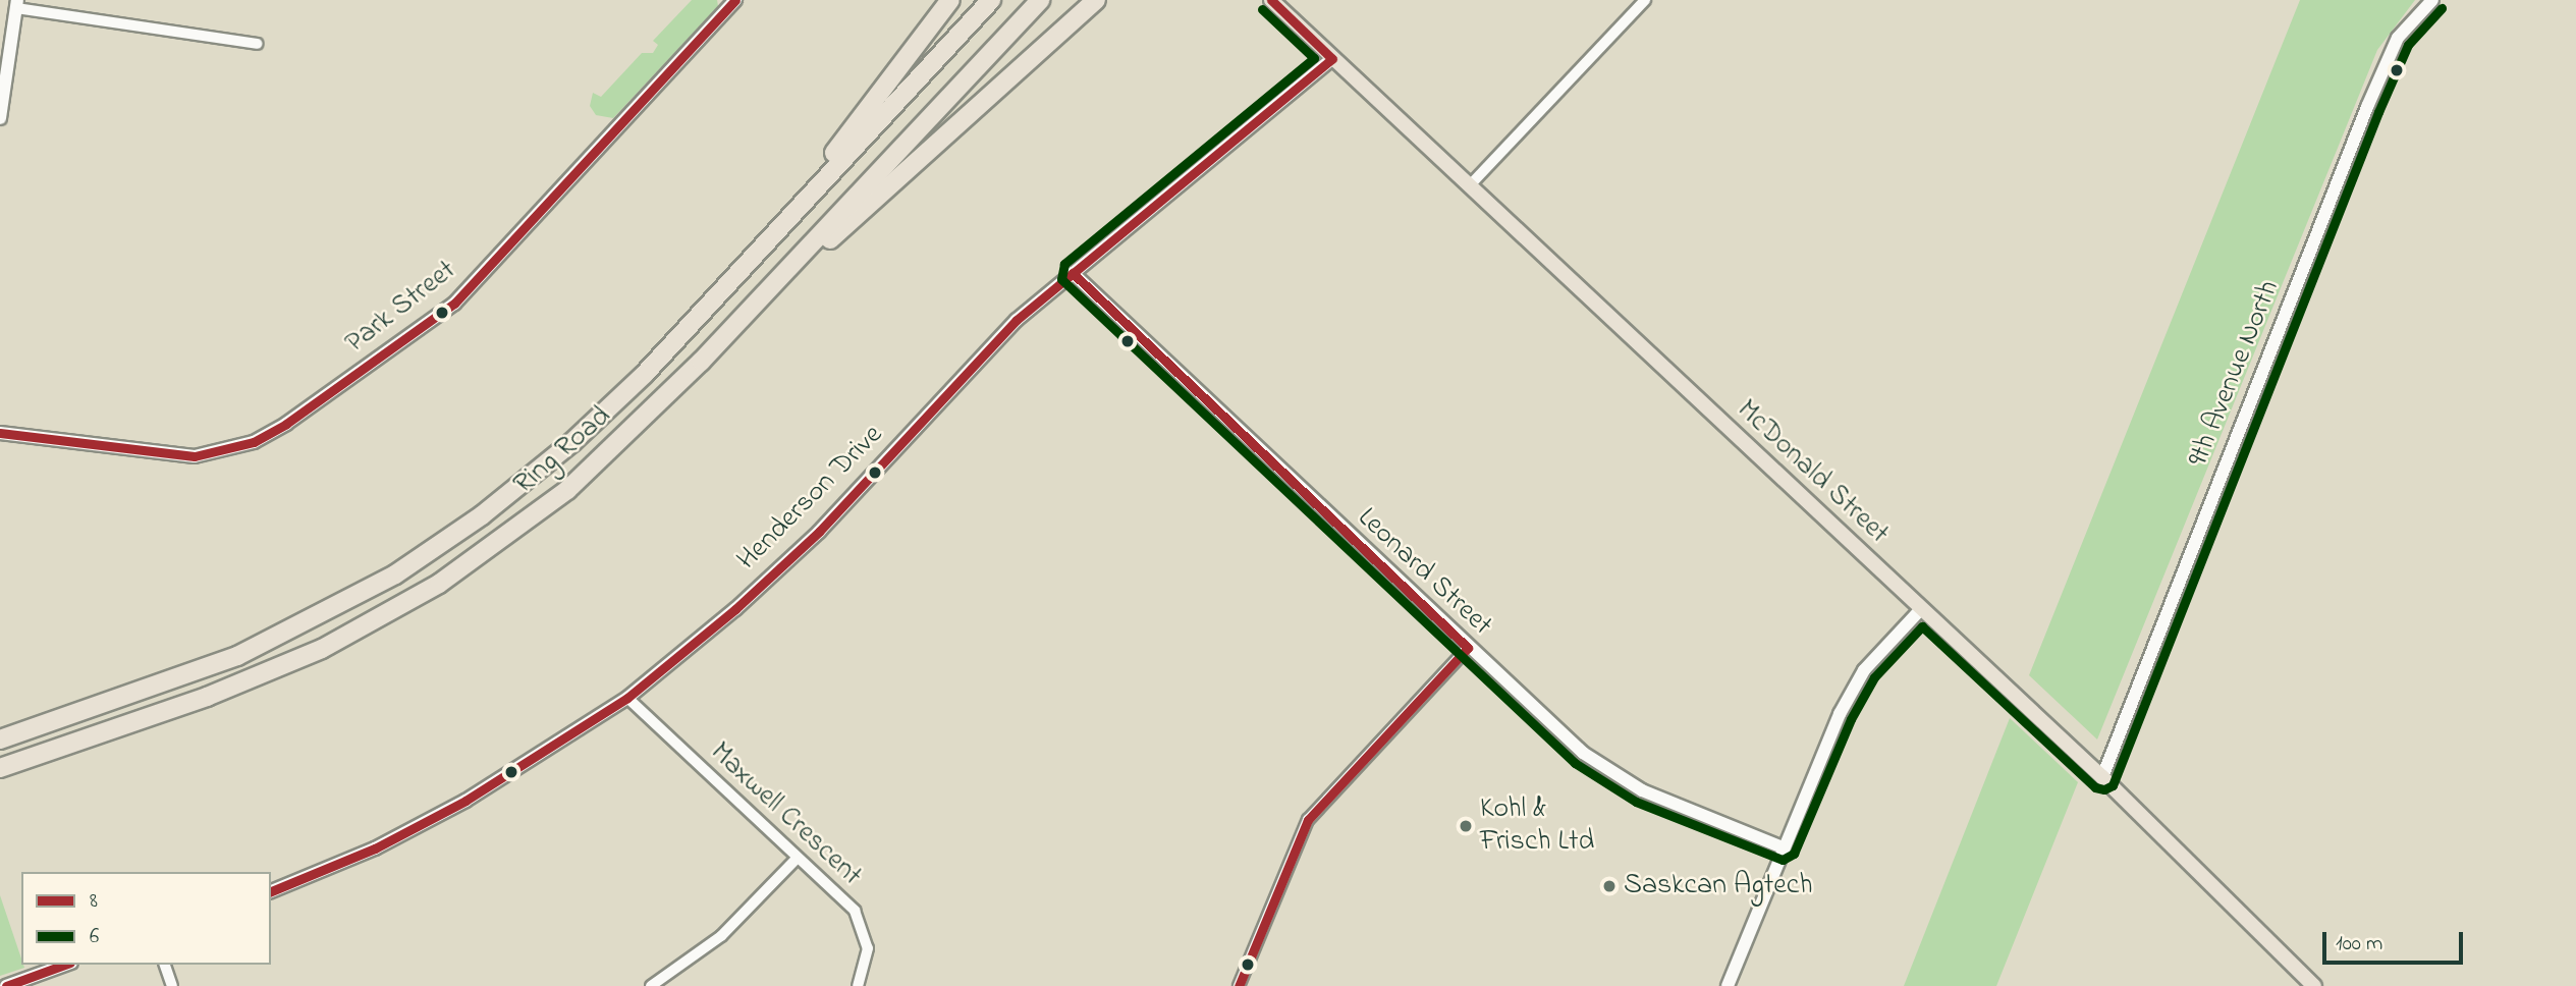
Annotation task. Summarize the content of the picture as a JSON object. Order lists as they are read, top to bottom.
{
  "streets": {
    "highway": ["Ring Road"],
    "main road": ["McDonald Street"],
    "street": [
      "Park Street",
      "9th Avenue North",
      "Henderson Drive",
      "Leonard Street",
      "Maxwell Crescent"
    ]
  },
  "crossings": [
    ["9th Avenue North", "McDonald Street"],
    ["McDonald Street", "Henderson Drive"],
    ["Henderson Drive", "Leonard Street"],
    ["Henderson Drive", "Maxwell Crescent"]
  ],
  "places": ["Kohl & Frisch Ltd", "Saskcan Agtech"],
  "lines": ["transit line 8", "transit line 6"],
  "legend": ["8", "6"],
  "scale_bar": "100 m"
}
